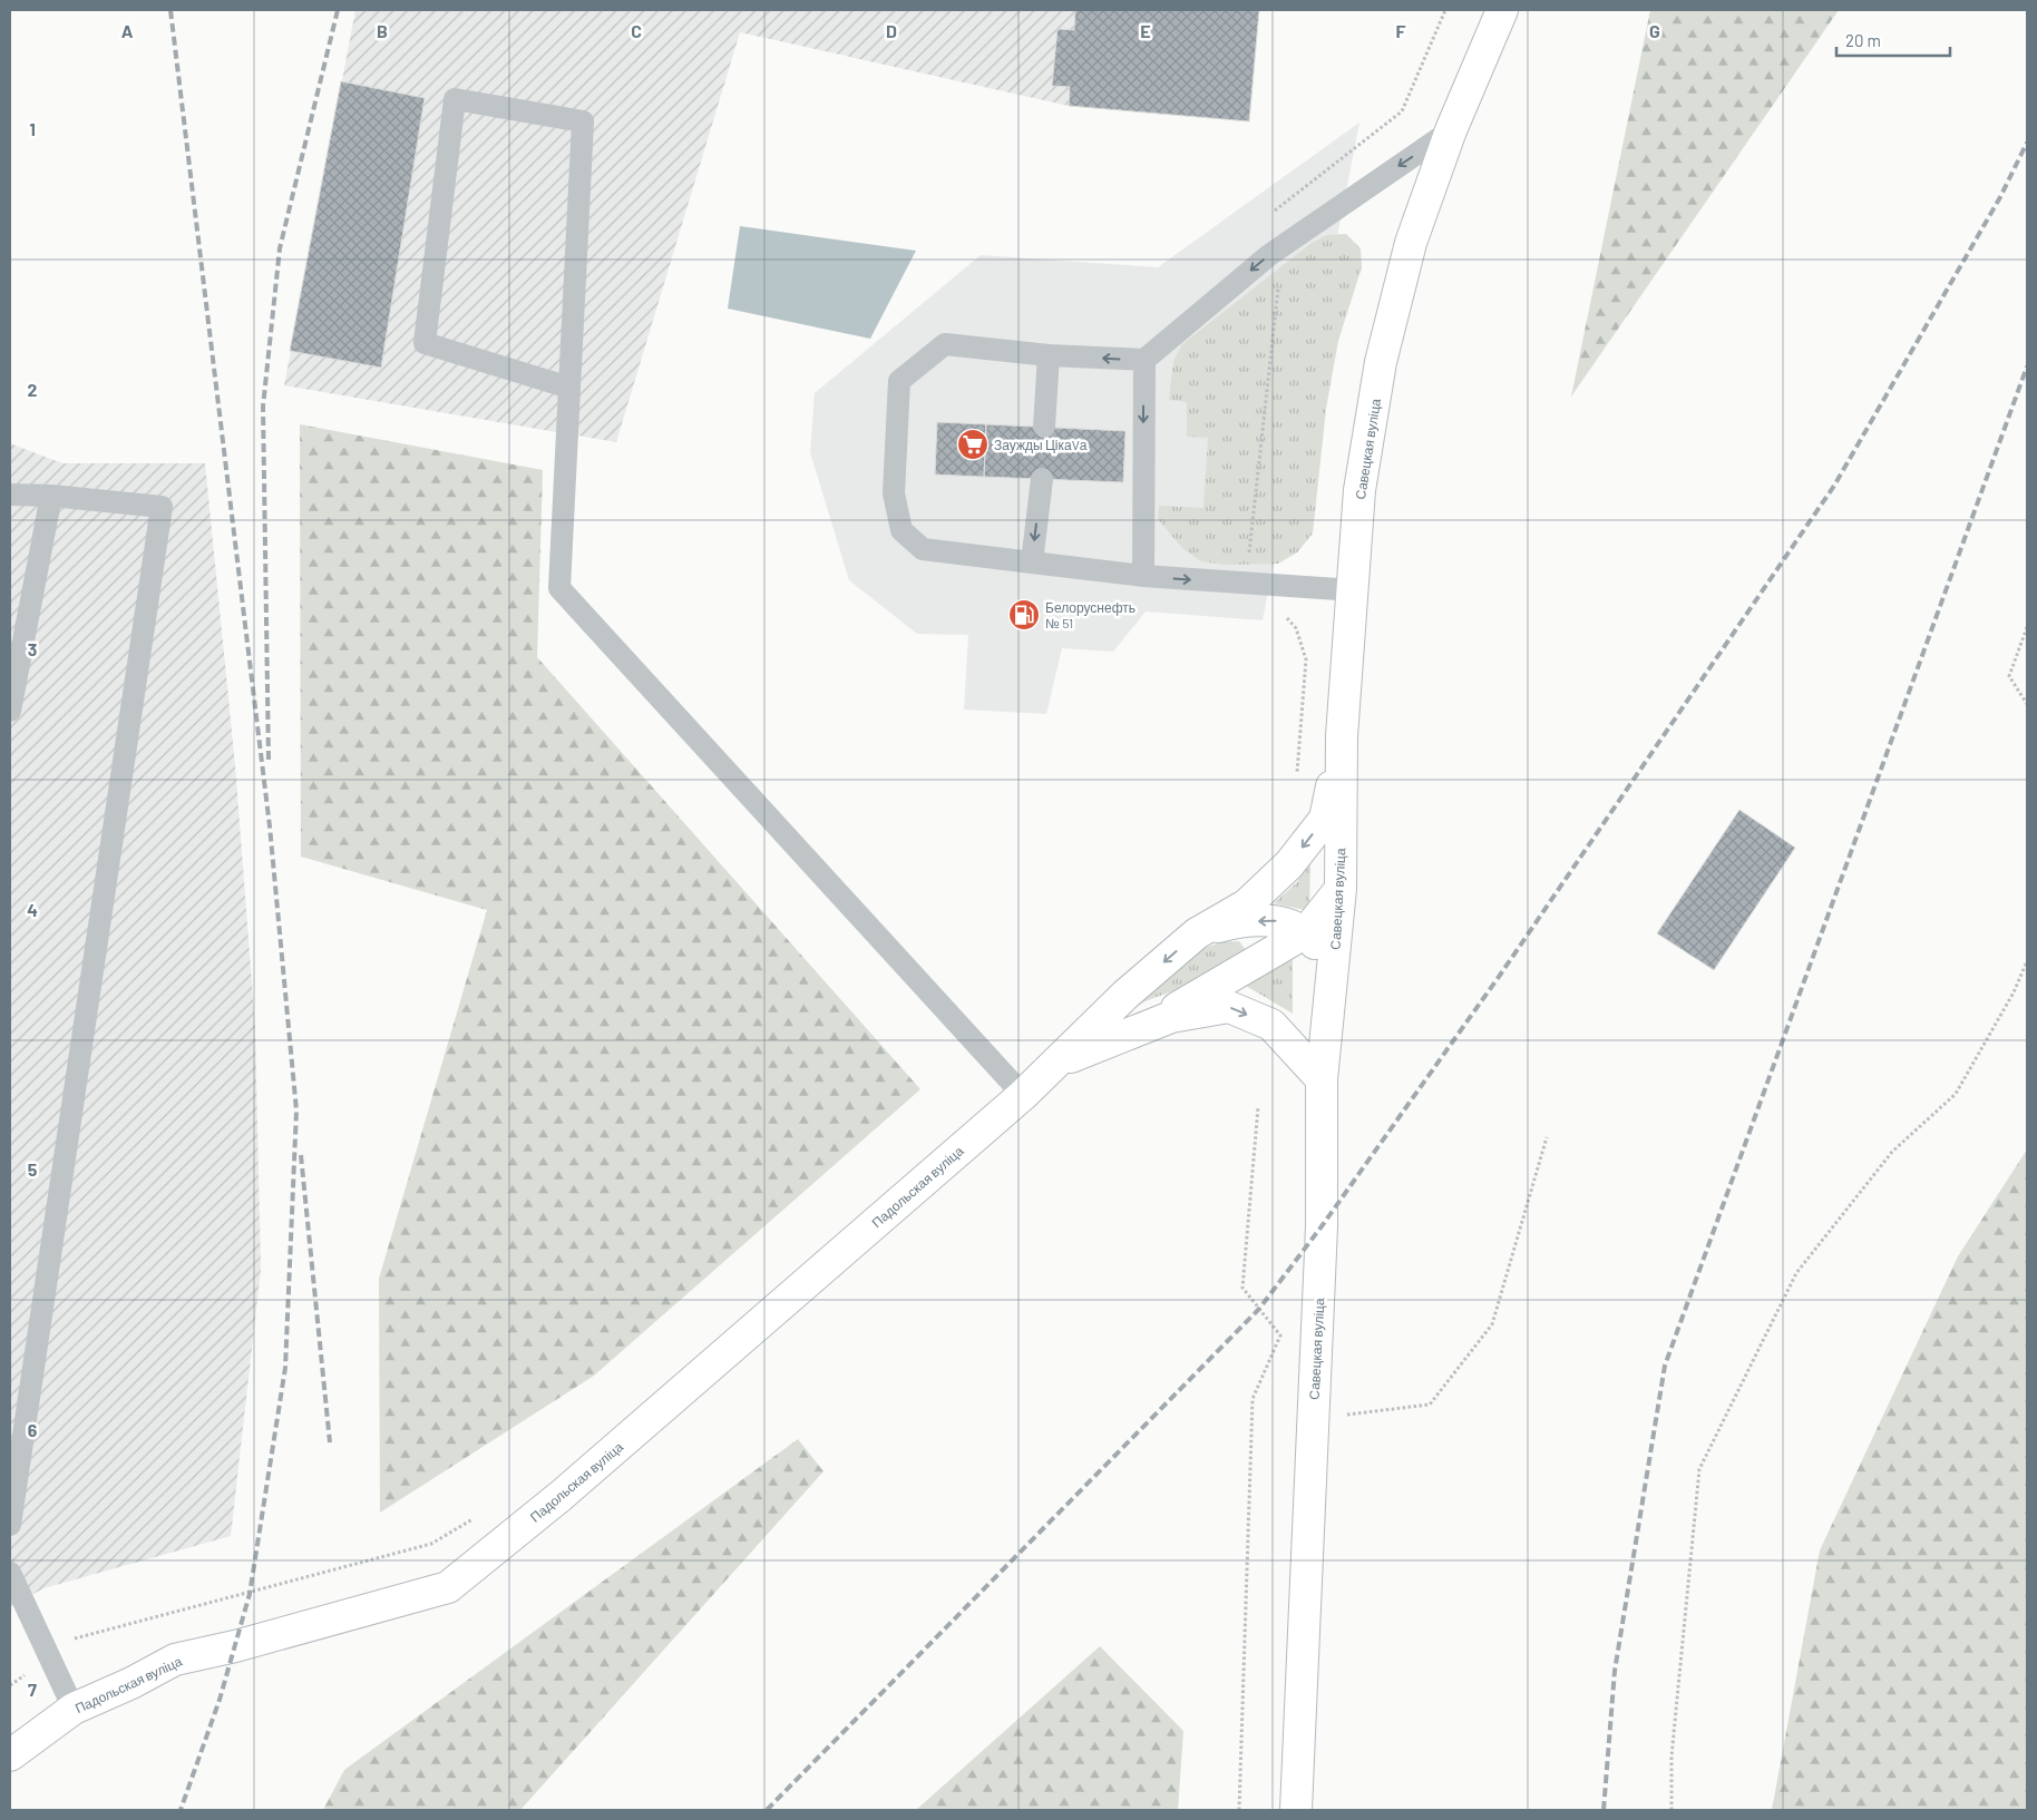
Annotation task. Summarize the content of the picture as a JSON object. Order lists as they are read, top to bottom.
{
  "streets": {
    "main road": ["Савецкая вуліца", "Падольская вуліца"]
  },
  "crossings": [
    ["Савецкая вуліца", "Падольская вуліца"]
  ],
  "places": {
    "supermarket": ["Заужды ЦікаVа"],
    "fuel station": ["Белоруснефть № 51"]
  },
  "scale_bar": "20 m",
  "grid": {
    "columns": [
      "A",
      "B",
      "C",
      "D",
      "E",
      "F",
      "G"
    ],
    "rows": [
      "1",
      "2",
      "3",
      "4",
      "5",
      "6",
      "7"
    ]
  }
}
